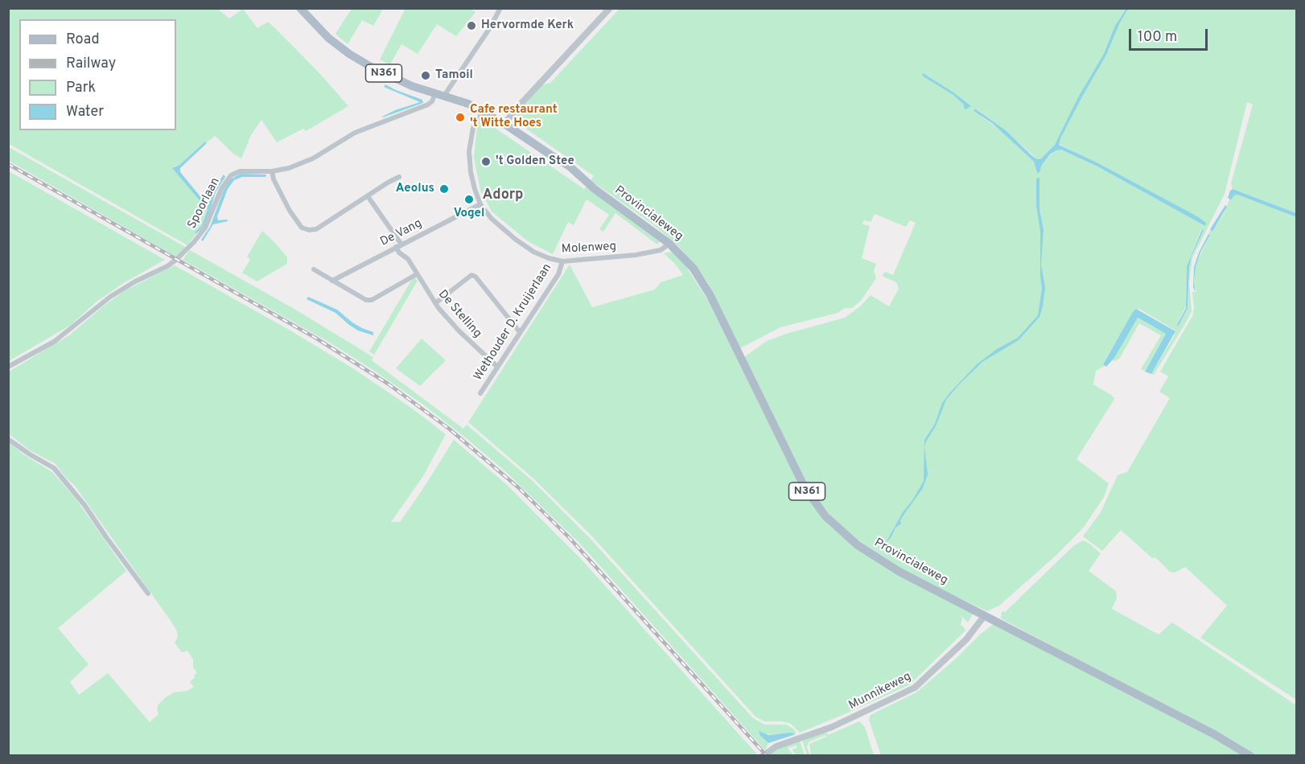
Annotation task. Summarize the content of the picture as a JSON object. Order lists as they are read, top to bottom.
{
  "streets": {
    "main road": ["N361", "Provincialeweg"],
    "street": [
      "Spoorlaan",
      "De Vang",
      "Molenweg",
      "De Stelling",
      "Wethouder D. Kruijerlaan",
      "Munnikeweg"
    ]
  },
  "crossings": [
    ["Spoorlaan", "Provincialeweg"],
    ["Provincialeweg", "Molenweg"],
    ["Provincialeweg", "Munnikeweg"],
    ["De Vang", "Molenweg"],
    ["De Vang", "De Stelling"],
    ["Molenweg", "Wethouder D. Kruijerlaan"],
    ["De Stelling", "Wethouder D. Kruijerlaan"]
  ],
  "districts": ["Adorp"],
  "places": [
    "Hervormde Kerk",
    "Tamoil",
    "Cafe restaurant 't Witte Hoes",
    "'t Golden Stee",
    "Aeolus",
    "Vogel"
  ],
  "legend": [
    "Road",
    "Railway",
    "Park",
    "Water"
  ],
  "scale_bar": "100 m"
}
